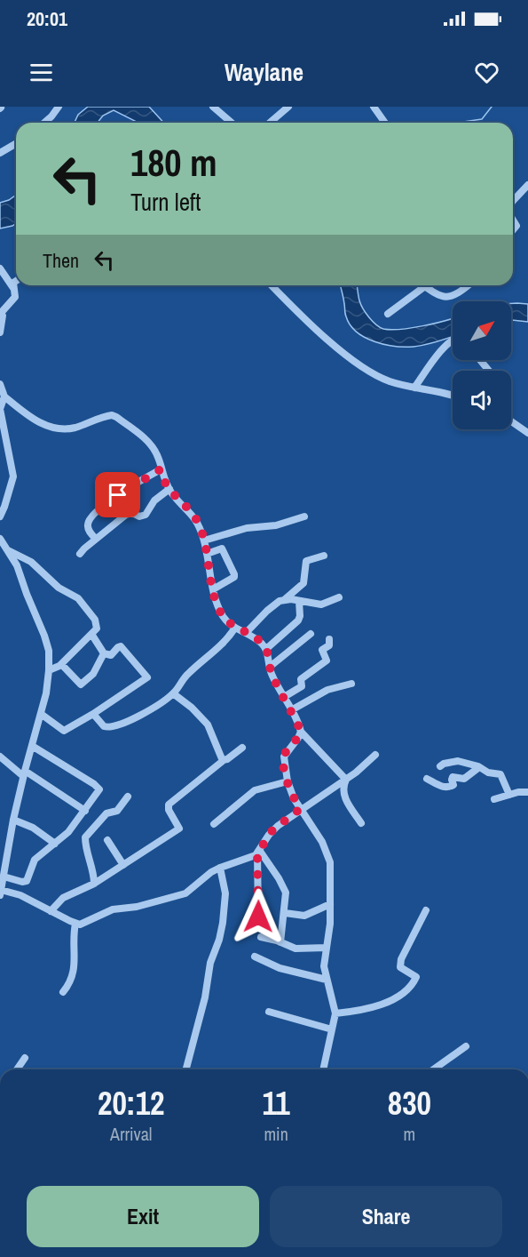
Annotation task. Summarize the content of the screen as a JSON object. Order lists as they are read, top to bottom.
{
  "north": "top right",
  "page": {
    "status": "20:01",
    "header": "Waylane",
    "turn": ["180 m", "Turn left"],
    "then": "Then",
    "eta": [
      "20:12",
      "Arrival",
      "11",
      "min",
      "830",
      "m"
    ],
    "buttons": ["Exit", "Share"]
  }
}
